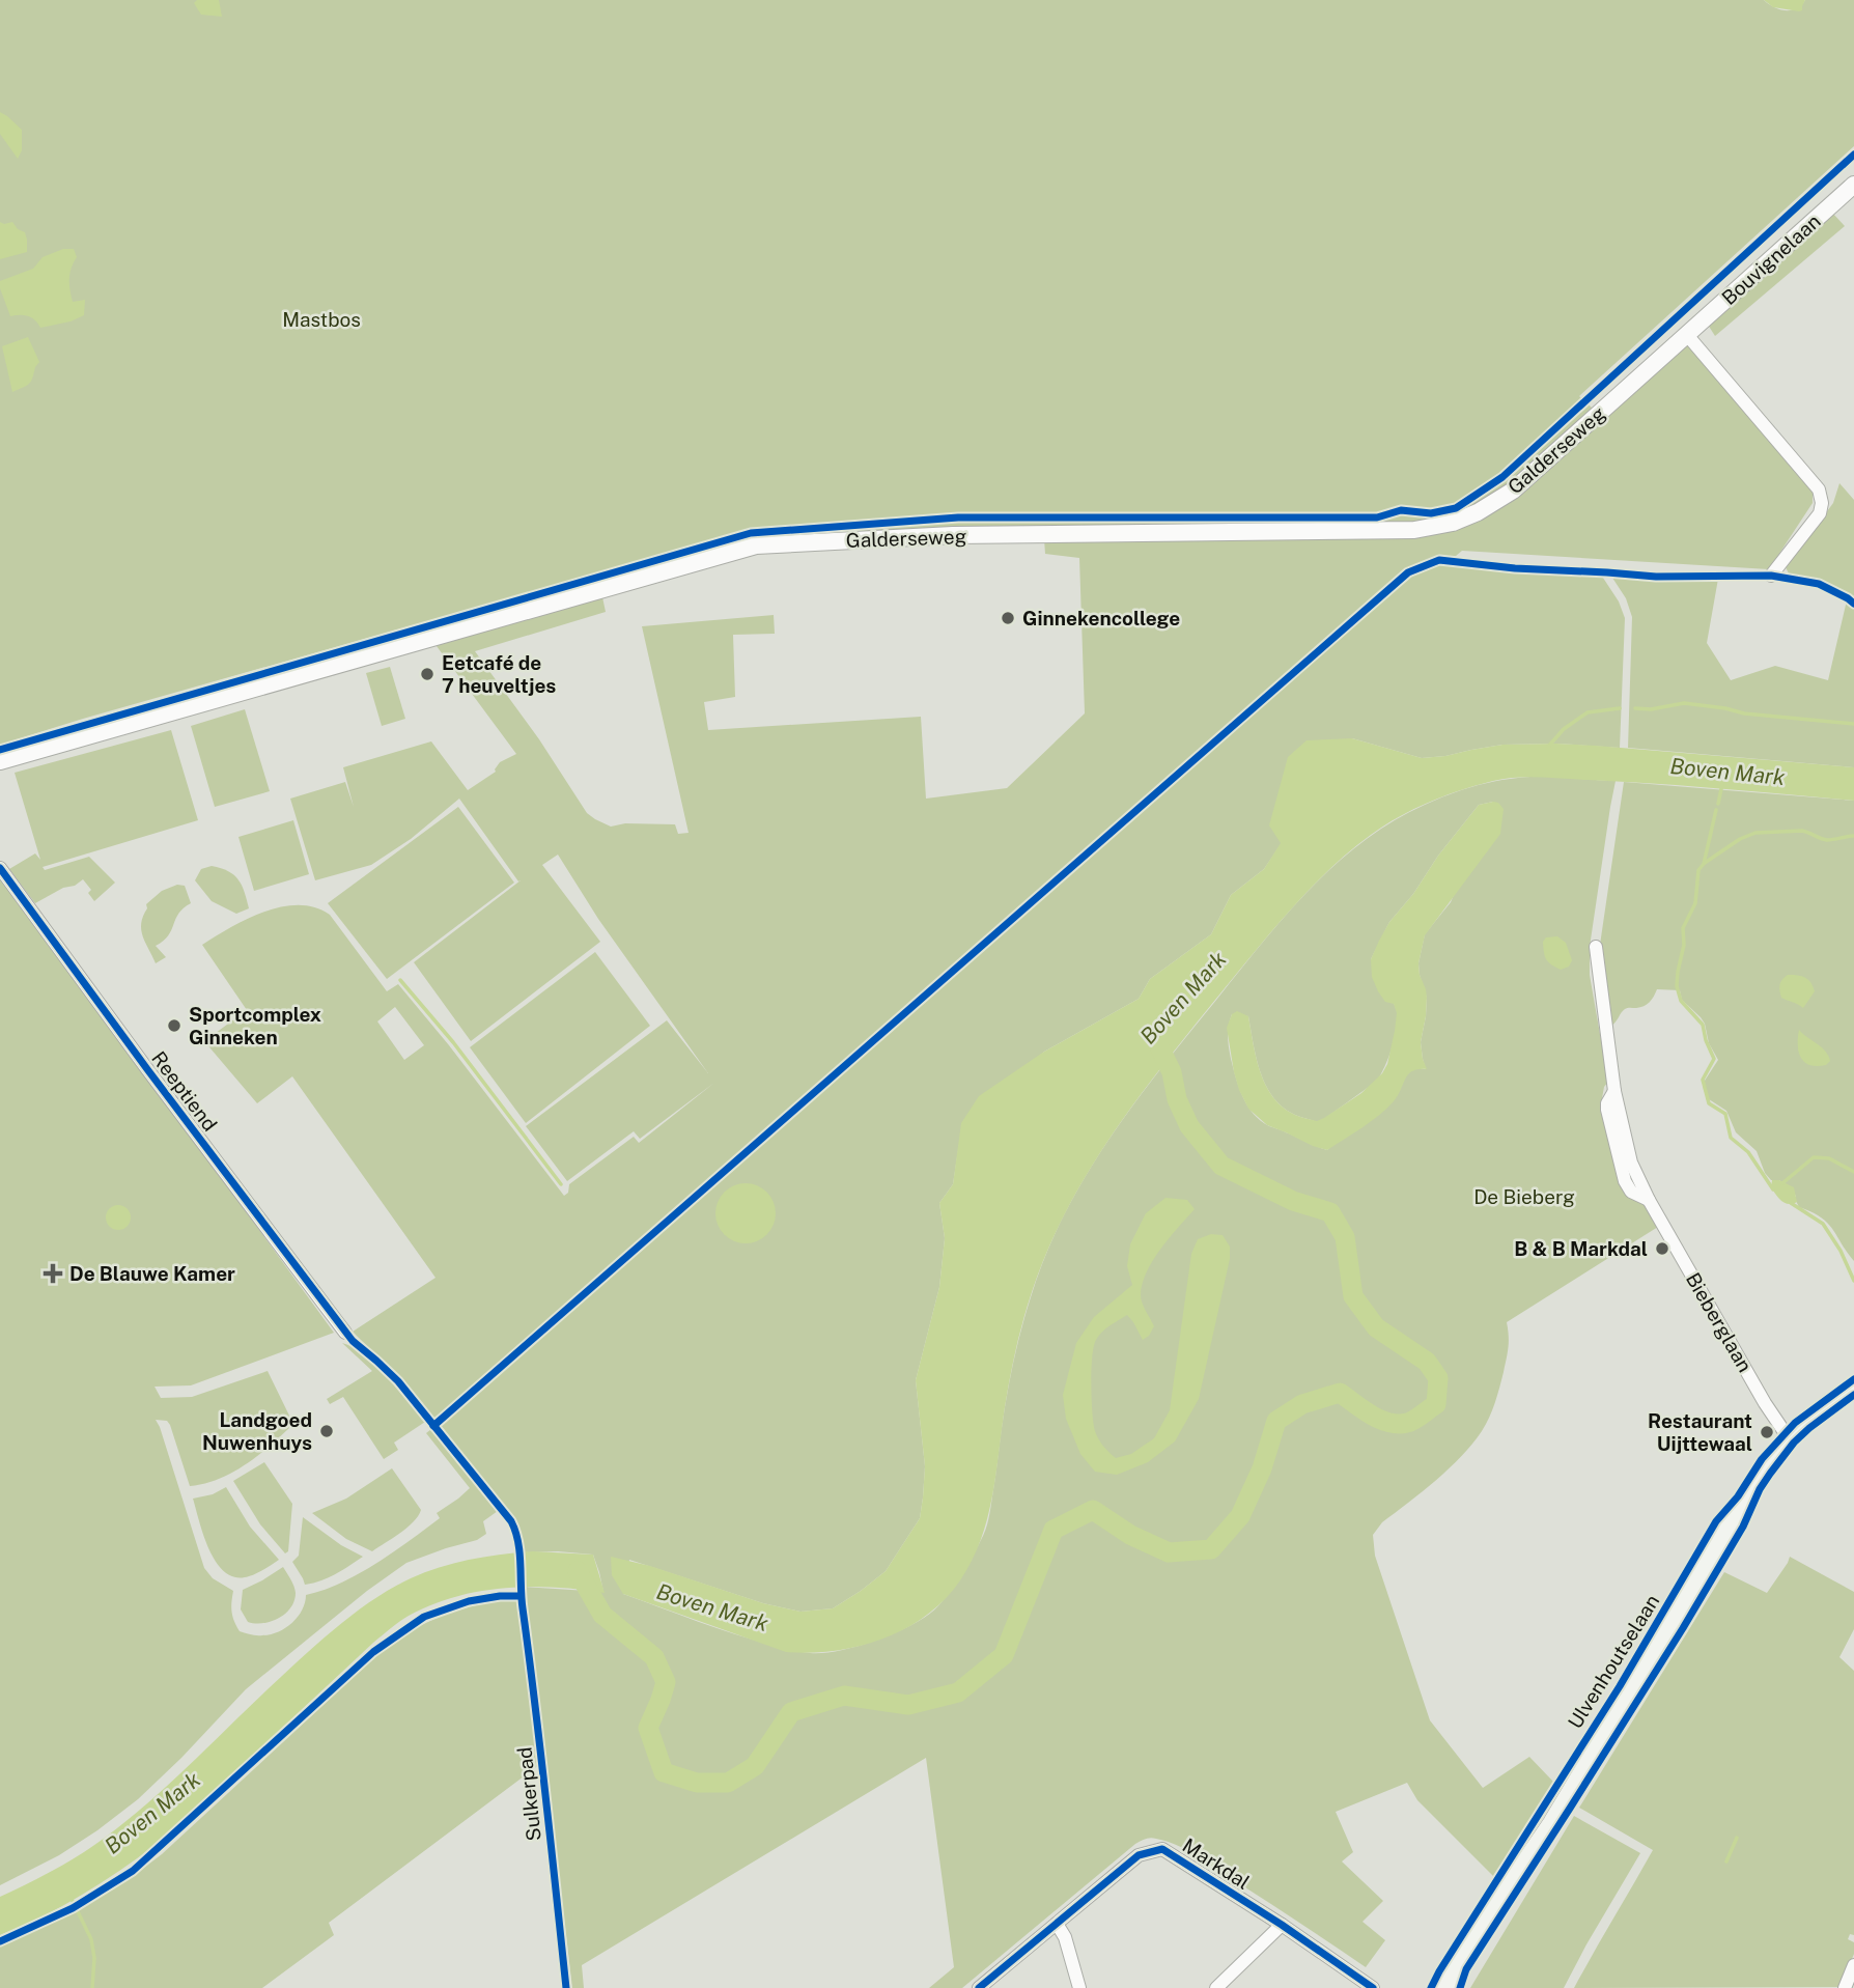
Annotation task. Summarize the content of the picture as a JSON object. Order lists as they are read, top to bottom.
{
  "streets": {
    "main road": ["Ulvenhoutselaan"],
    "street": [
      "Bouvignelaan",
      "Galderseweg",
      "Reeptiend",
      "Bieberglaan",
      "Markdal"
    ],
    "cycle path": ["Sulkerpad"]
  },
  "crossings": [
    ["Bouvignelaan", "Galderseweg"],
    ["Bieberglaan", "Ulvenhoutselaan"]
  ],
  "water": ["Boven Mark"],
  "parks": ["Mastbos", "De Bieberg"],
  "places": {
    "other": [
      "Ginnekencollege",
      "Eetcafé de 7 heuveltjes",
      "Sportcomplex Ginneken",
      "B & B Markdal",
      "Landgoed Nuwenhuys",
      "Restaurant Uijttewaal"
    ],
    "health": ["De Blauwe Kamer"]
  }
}
